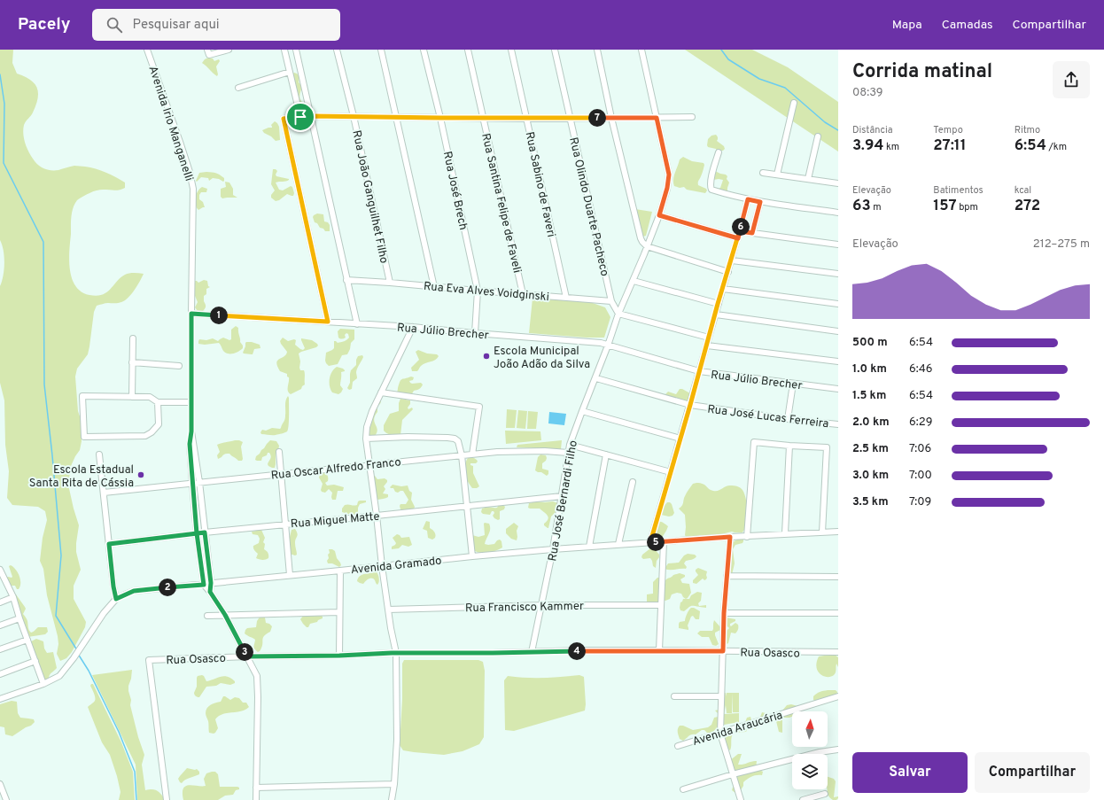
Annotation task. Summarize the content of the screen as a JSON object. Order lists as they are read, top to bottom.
{
  "streets": {
    "street": [
      "Avenida Irio Manganelli",
      "Rua Sabino de Faveri",
      "Rua José Brech",
      "Rua João Ganguilhet Filho",
      "Rua Santina Felipe de Faveli",
      "Rua Olindo Duarte Pacheco",
      "Rua Eva Alves Voidginski",
      "Rua Júlio Brecher",
      "Rua José Lucas Ferreira",
      "Rua Oscar Alfredo Franco",
      "Rua José Bernardi Filho",
      "Rua Miguel Matte",
      "Avenida Gramado",
      "Rua Francisco Kammer",
      "Rua Osasco",
      "Avenida Araucária"
    ]
  },
  "crossings": [
    ["Avenida Irio Manganelli", "Rua Júlio Brecher"],
    ["Avenida Irio Manganelli", "Rua Oscar Alfredo Franco"],
    ["Avenida Irio Manganelli", "Rua Miguel Matte"],
    ["Avenida Irio Manganelli", "Avenida Gramado"],
    ["Rua Sabino de Faveri", "Rua Eva Alves Voidginski"],
    ["Rua José Brech", "Rua Eva Alves Voidginski"],
    ["Rua José Brech", "Rua Júlio Brecher"],
    ["Rua João Ganguilhet Filho", "Rua Eva Alves Voidginski"],
    ["Rua Santina Felipe de Faveli", "Rua Eva Alves Voidginski"],
    ["Rua Olindo Duarte Pacheco", "Rua Eva Alves Voidginski"],
    ["Rua Júlio Brecher", "Rua José Bernardi Filho"],
    ["Rua José Lucas Ferreira", "Rua José Bernardi Filho"],
    ["Rua Oscar Alfredo Franco", "Rua José Bernardi Filho"],
    ["Rua José Bernardi Filho", "Rua Miguel Matte"],
    ["Rua José Bernardi Filho", "Avenida Gramado"],
    ["Rua José Bernardi Filho", "Rua Francisco Kammer"],
    ["Rua José Bernardi Filho", "Rua Osasco"]
  ],
  "places": ["Escola Municipal João Adão da Silva", "Escola Estadual Santa Rita de Cássia"],
  "north": "top",
  "page": {
    "header": "Pacely",
    "search": "Pesquisar aqui",
    "nav": ["Mapa", "Camadas", "Compartilhar"],
    "heading": ["Corrida matinal", "08:39"],
    "pins": [
      "7",
      "6",
      "1",
      "5",
      "2",
      "4",
      "3"
    ],
    "stats": [
      ["Distância", "3.94 km"],
      ["Tempo", "27:11"],
      ["Ritmo", "6:54 /km"],
      ["Elevação", "63 m"],
      ["Batimentos", "157 bpm"],
      ["kcal", "272"]
    ],
    "chart": ["Elevação", "212–275 m"],
    "list": [
      {
        "name": "500 m",
        "note": "6:54"
      },
      {
        "name": "1.0 km",
        "note": "6:46"
      },
      {
        "name": "1.5 km",
        "note": "6:54"
      },
      {
        "name": "2.0 km",
        "note": "6:29"
      },
      {
        "name": "2.5 km",
        "note": "7:06"
      },
      {
        "name": "3.0 km",
        "note": "7:00"
      },
      {
        "name": "3.5 km",
        "note": "7:09"
      }
    ],
    "buttons": ["Salvar", "Compartilhar"]
  }
}
